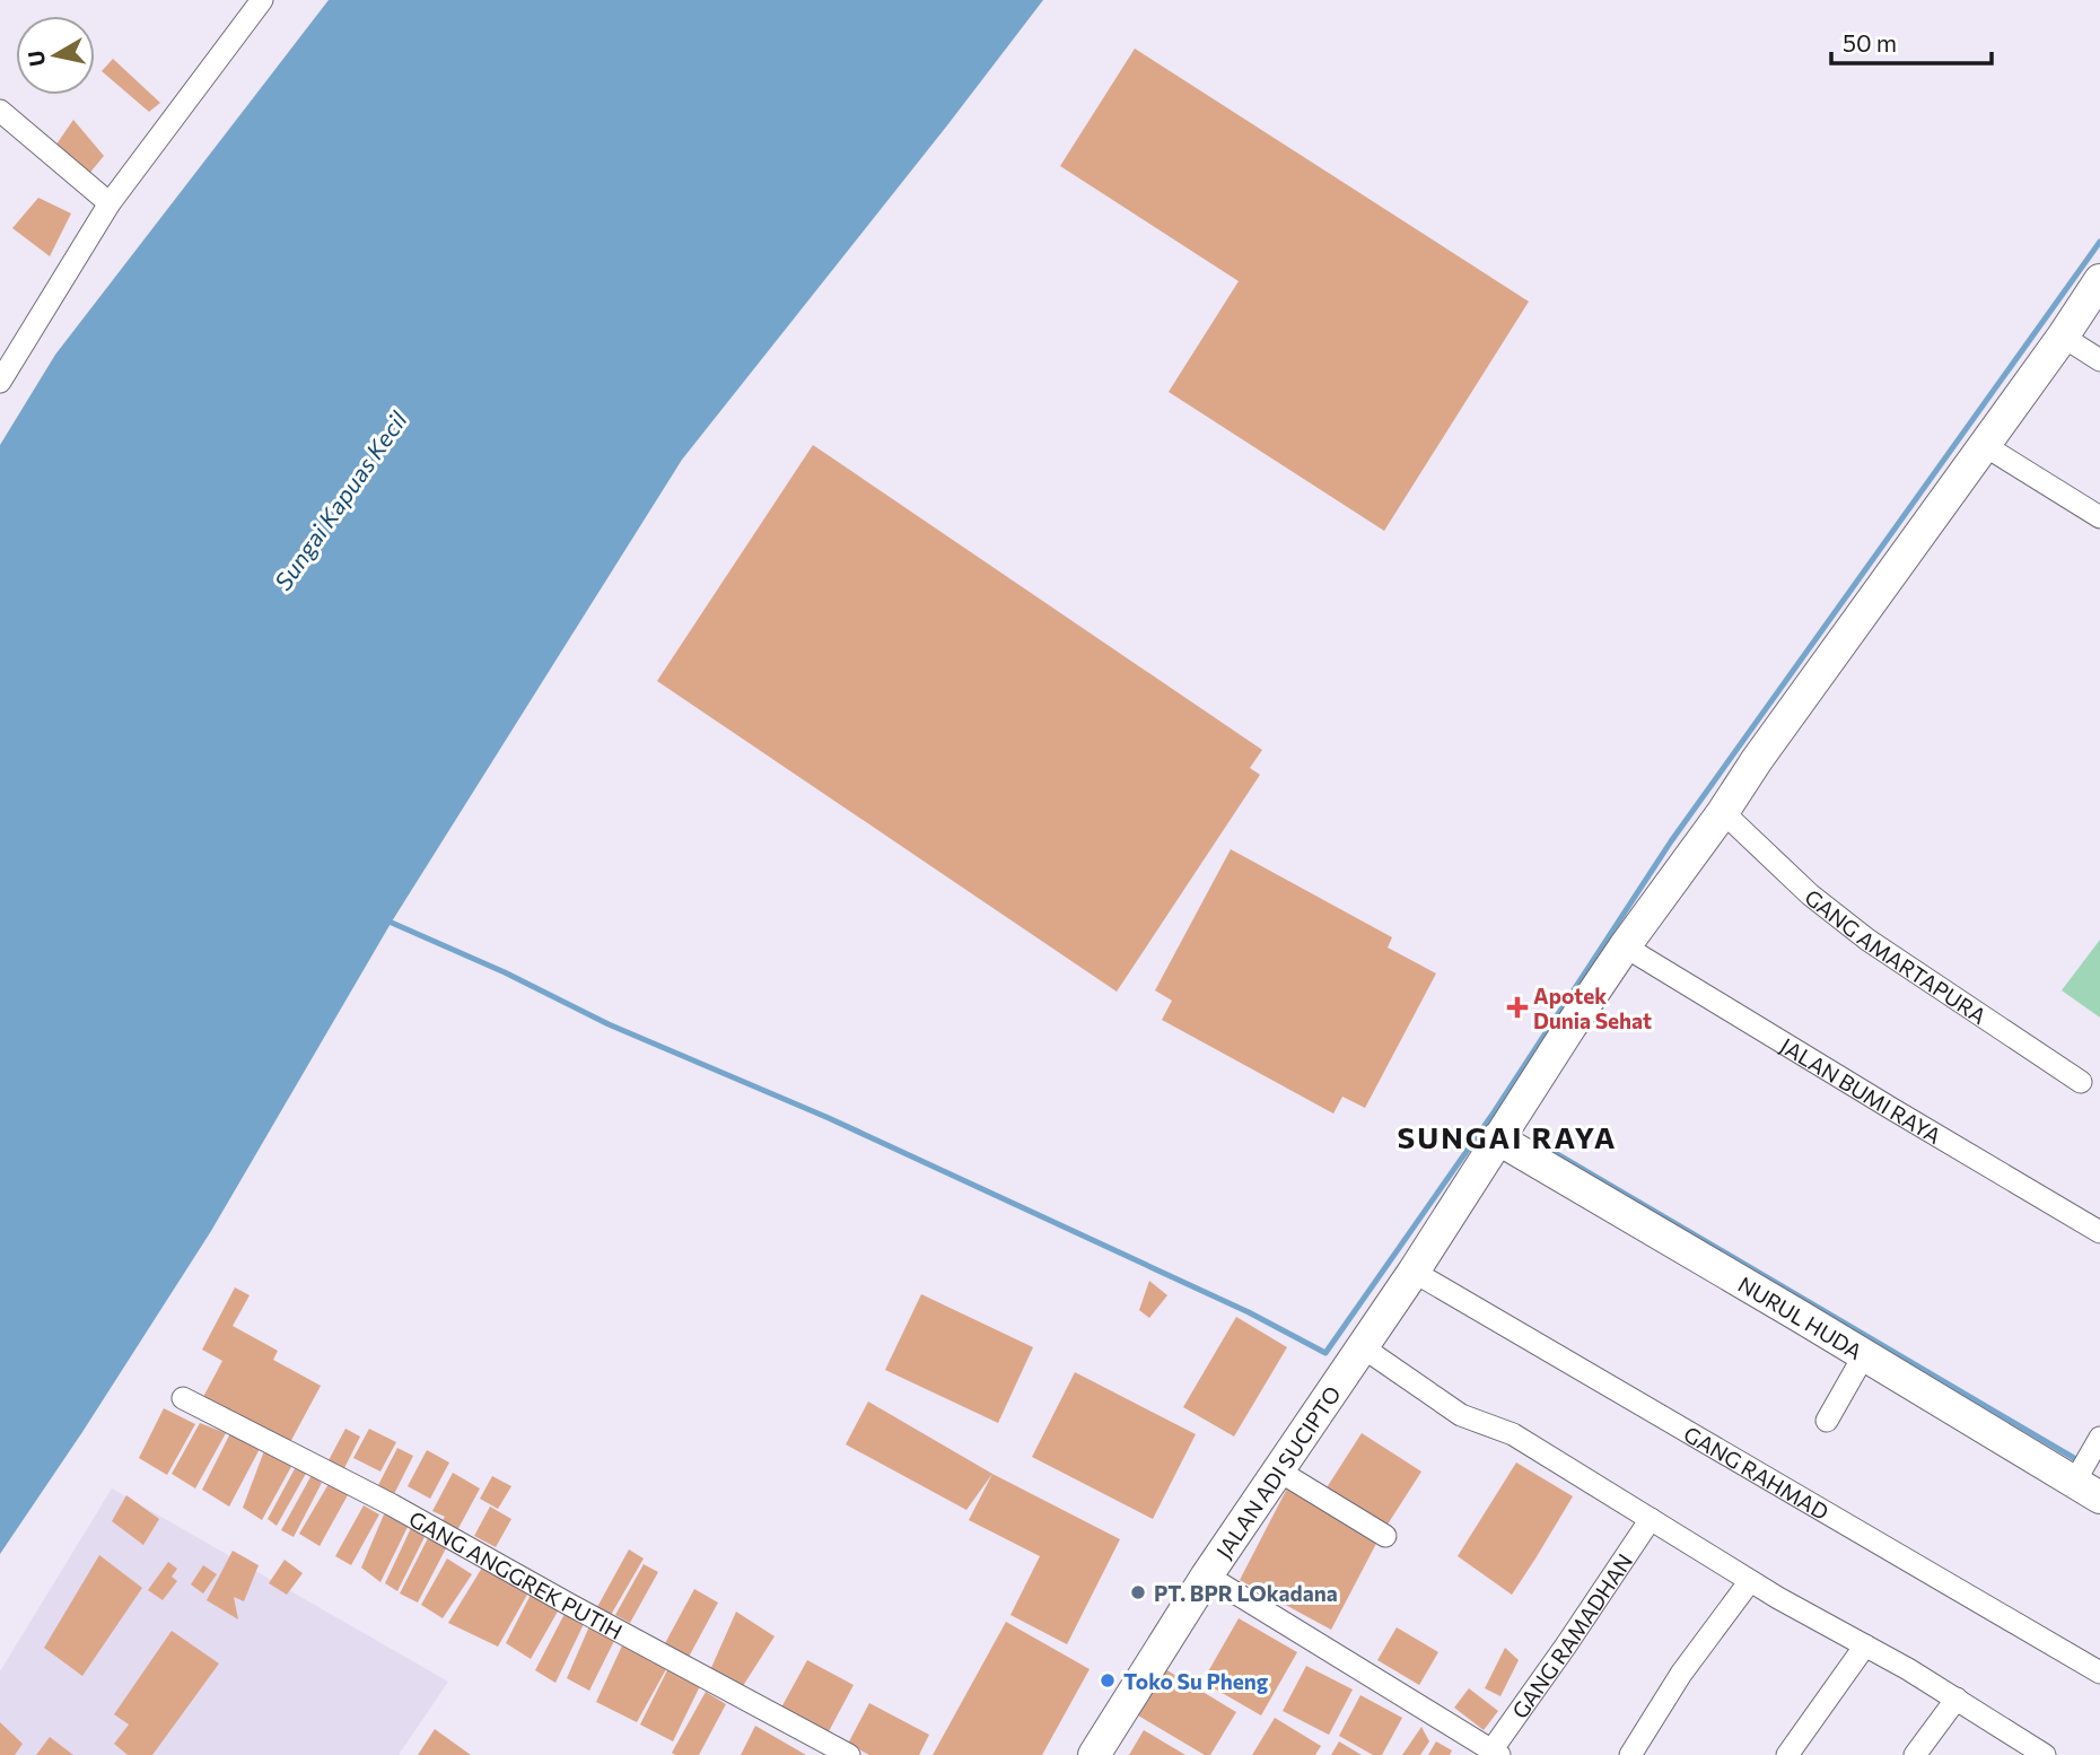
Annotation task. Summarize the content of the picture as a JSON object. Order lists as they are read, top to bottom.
{
  "streets": {
    "main road": ["NURUL HUDA", "JALAN ADI SUCIPTO"],
    "street": [
      "GANG AMARTAPURA",
      "JALAN BUMI RAYA",
      "GANG RAHMAD",
      "GANG ANGGREK PUTIH",
      "GANG RAMADHAN"
    ]
  },
  "crossings": [
    ["GANG AMARTAPURA", "JALAN ADI SUCIPTO"],
    ["JALAN BUMI RAYA", "JALAN ADI SUCIPTO"],
    ["NURUL HUDA", "JALAN ADI SUCIPTO"],
    ["JALAN ADI SUCIPTO", "GANG RAHMAD"]
  ],
  "districts": ["SUNGAI RAYA"],
  "water": ["Sungai Kapuas Kecil"],
  "places": {
    "health": ["Apotek Dunia Sehat"],
    "other": ["PT. BPR LOkadana", "Toko Su Pheng"]
  },
  "scale_bar": "50 m",
  "north": "left"
}
